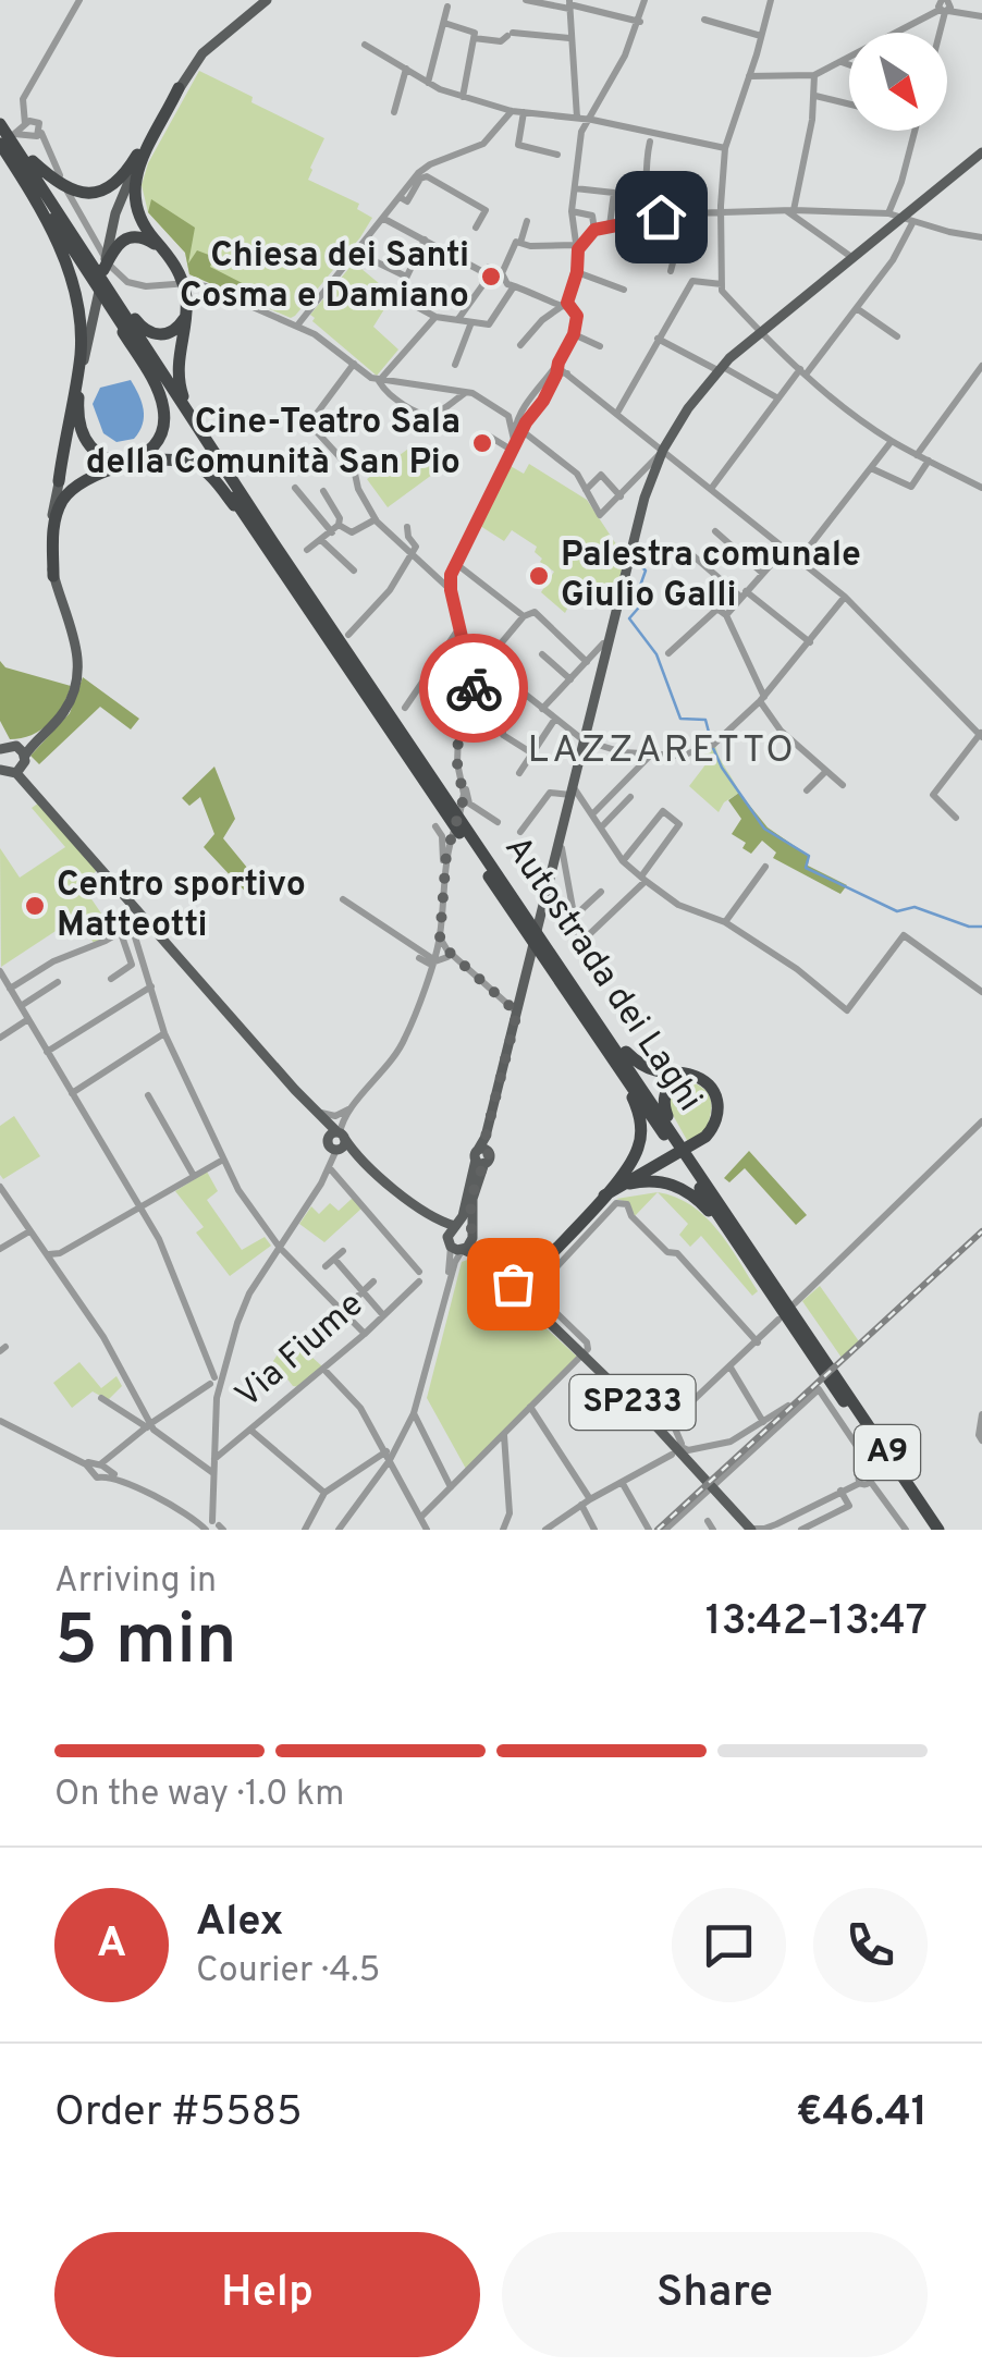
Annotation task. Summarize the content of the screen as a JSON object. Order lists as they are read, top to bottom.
{
  "streets": {
    "highway": ["Autostrada dei Laghi", "A9"],
    "main road": ["SP233"],
    "street": ["Via Fiume"]
  },
  "districts": ["LAZZARETTO"],
  "places": [
    "Chiesa dei Santi Cosma e Damiano",
    "Cine-Teatro Sala della Comunità San Pio",
    "Palestra comunale Giulio Galli",
    "Centro sportivo Matteotti"
  ],
  "north": "bottom right",
  "page": {
    "heading": ["5 min", "Arriving in", "13:42–13:47"],
    "panel": [
      "Alex",
      "Courier · 4.5",
      "Order #5585",
      "€46.41"
    ],
    "bar": "On the way · 1.0 km",
    "round": "A",
    "buttons": ["Help", "Share"]
  }
}
